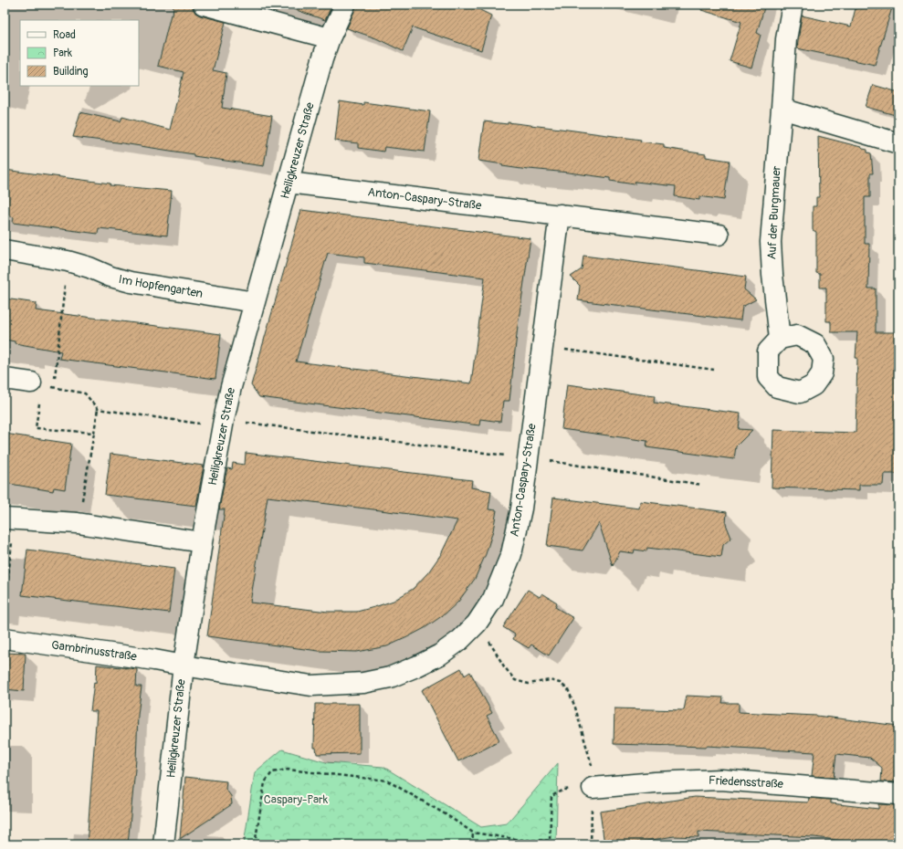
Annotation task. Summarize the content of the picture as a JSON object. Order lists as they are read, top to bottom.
{
  "streets": {
    "street": [
      "Heiligkreuzer Straße",
      "Anton-Caspary-Straße",
      "Auf der Burgmauer",
      "Im Hopfengarten",
      "Gambrinusstraße",
      "Friedensstraße"
    ]
  },
  "crossings": [
    ["Heiligkreuzer Straße", "Anton-Caspary-Straße"],
    ["Heiligkreuzer Straße", "Im Hopfengarten"],
    ["Heiligkreuzer Straße", "Gambrinusstraße"],
    ["Anton-Caspary-Straße", "Gambrinusstraße"]
  ],
  "parks": ["Caspary-Park"],
  "legend": ["Road", "Park", "Building"]
}
